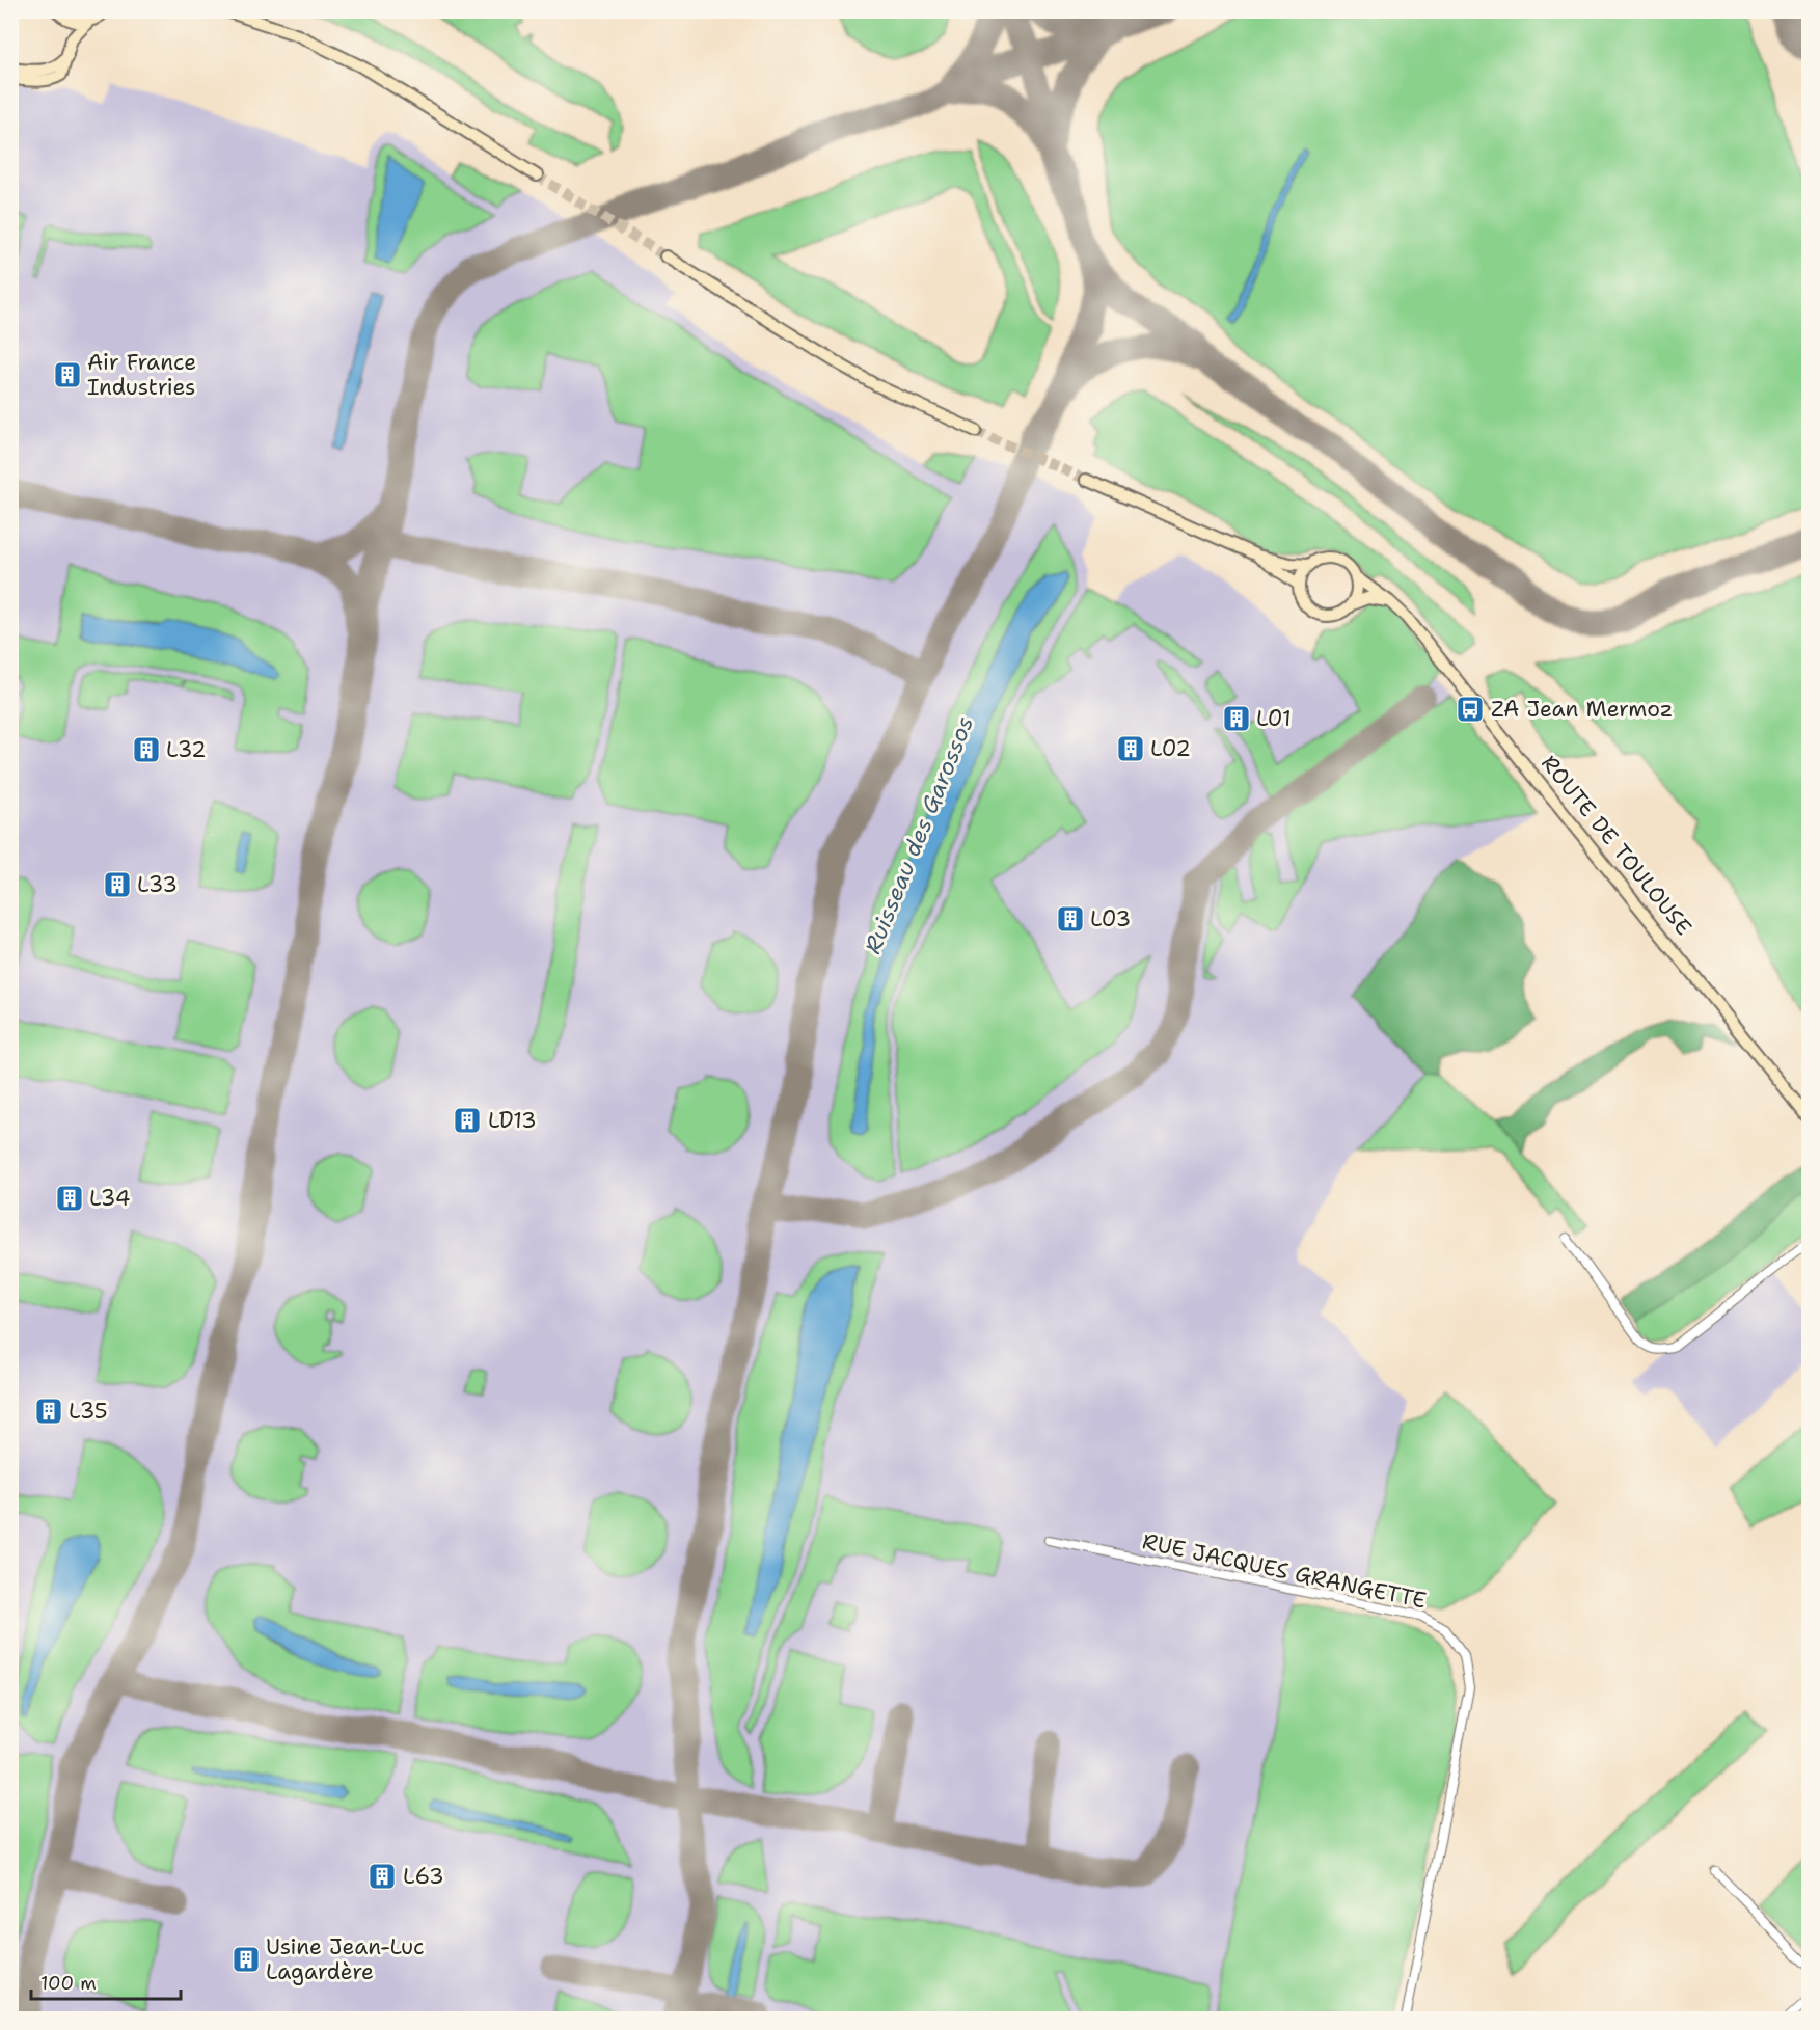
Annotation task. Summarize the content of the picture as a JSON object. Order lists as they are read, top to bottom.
{
  "streets": {
    "main road": ["ROUTE DE TOULOUSE"],
    "street": ["RUE JACQUES GRANGETTE"]
  },
  "water": ["Ruisseau des Garossos"],
  "places": {
    "building": [
      "Air France Industries",
      "L01",
      "L02",
      "L32",
      "L33",
      "L03",
      "LD13",
      "L34",
      "L35",
      "L63",
      "Usine Jean-Luc Lagardère"
    ],
    "bus stop": ["ZA Jean Mermoz"]
  },
  "scale_bar": "100 m"
}
